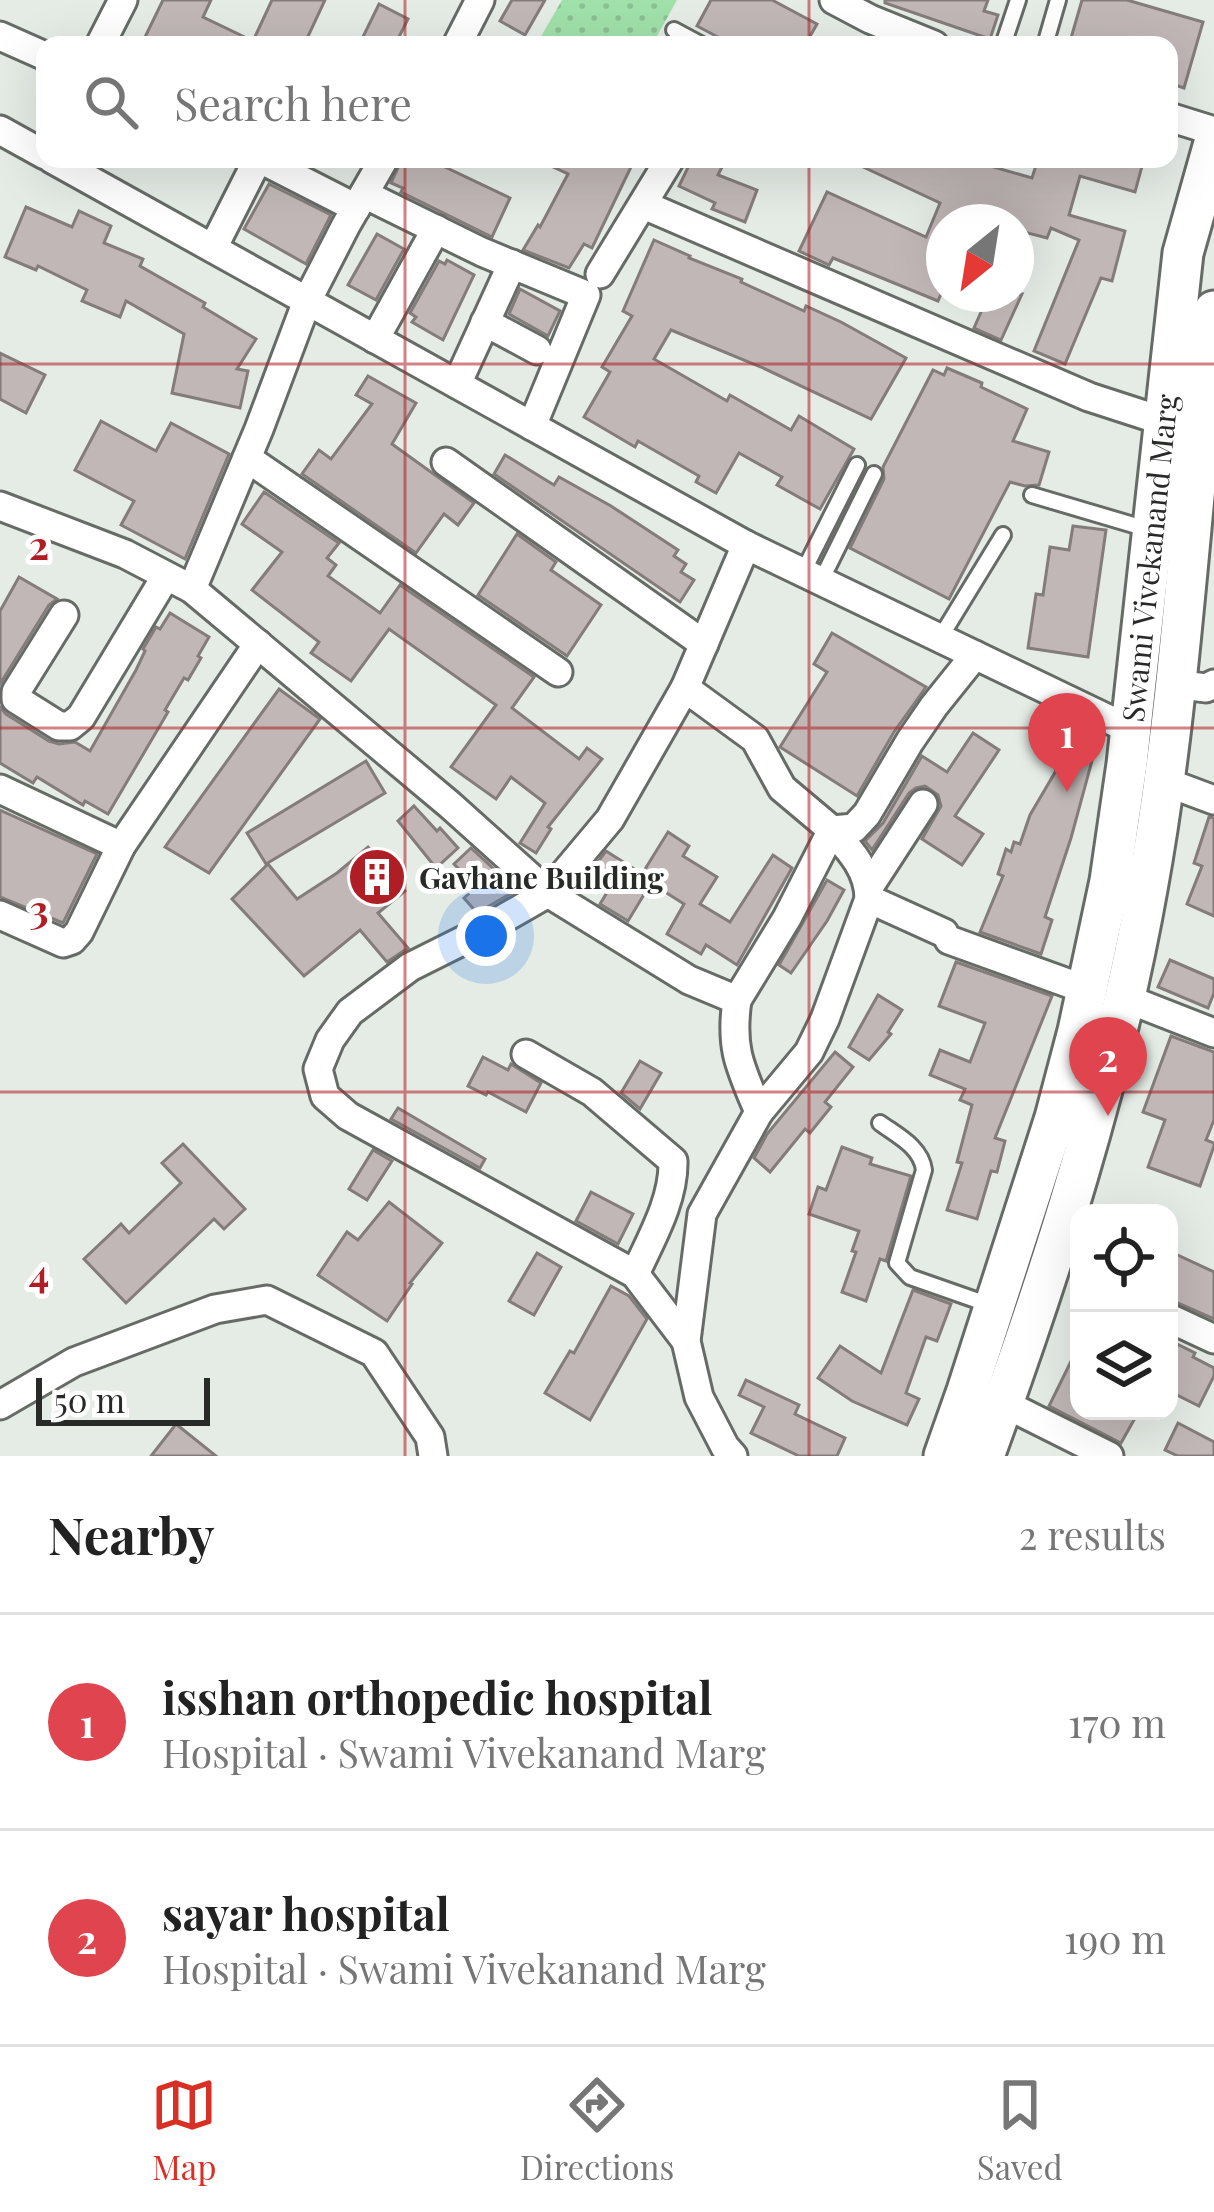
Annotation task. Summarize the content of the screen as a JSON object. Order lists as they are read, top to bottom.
{
  "streets": {
    "main road": ["Swami Vivekanand Marg"]
  },
  "places": {
    "building": ["Gavhane Building"]
  },
  "scale_bar": "50 m",
  "north": "bottom left",
  "page": {
    "search": "Search here",
    "pins": ["1", "2"],
    "scale": "50 m",
    "heading": ["Nearby", "2 results"],
    "list": [
      {
        "mark": "1",
        "name": "isshan orthopedic hospital",
        "note": "Hospital · Swami Vivekanand Marg",
        "value": "170 m"
      },
      {
        "mark": "2",
        "name": "sayar hospital",
        "note": "Hospital · Swami Vivekanand Marg",
        "value": "190 m"
      }
    ],
    "nav": ["Map", "Directions", "Saved"]
  },
  "grid": {
    "rows": ["2", "3", "4"]
  }
}
